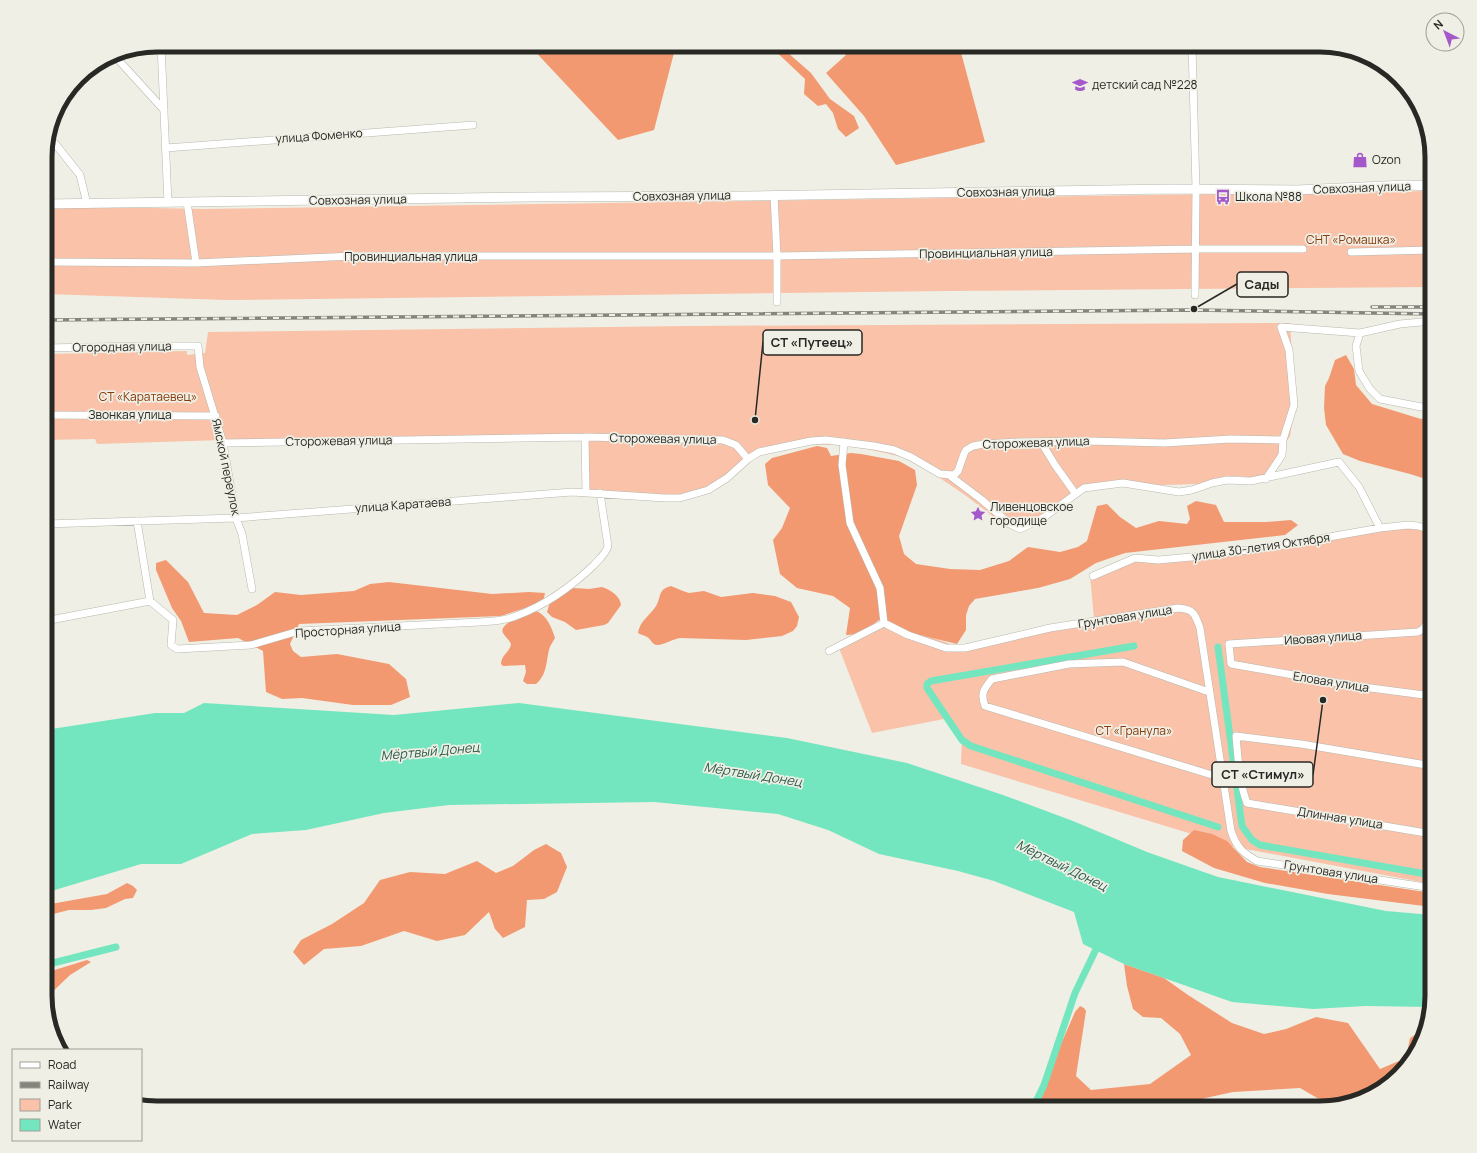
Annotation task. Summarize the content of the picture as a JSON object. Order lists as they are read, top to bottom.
{
  "streets": {
    "street": [
      "улица Фоменко",
      "Совхозная улица",
      "Провинциальная улица",
      "Огородная улица",
      "Звонкая улица",
      "Сторожевая улица",
      "Ямской переулок",
      "улица Каратаева",
      "улица 30-летия Октября",
      "Грунтовая улица",
      "Просторная улица",
      "Ивовая улица",
      "Еловая улица",
      "Длинная улица"
    ]
  },
  "crossings": [
    ["Огородная улица", "Ямской переулок"],
    ["Звонкая улица", "Ямской переулок"],
    ["Сторожевая улица", "Ямской переулок"],
    ["Сторожевая улица", "улица Каратаева"],
    ["Ямской переулок", "улица Каратаева"],
    ["улица Каратаева", "Просторная улица"],
    ["Ивовая улица", "Еловая улица"]
  ],
  "water": ["Мёртвый Донец"],
  "parks": ["СНТ «Ромашка»", "СТ «Каратаевец»", "СТ «Гранула»"],
  "places": {
    "school or university": ["детский сад №228"],
    "shop": ["Ozon"],
    "bus stop": ["Школа №88"],
    "other": ["Сады", "СТ «Путеец»", "СТ «Стимул»"],
    "place": ["Ливенцовское городище"]
  },
  "legend": [
    "Road",
    "Railway",
    "Park",
    "Water"
  ],
  "north": "top left"
}
